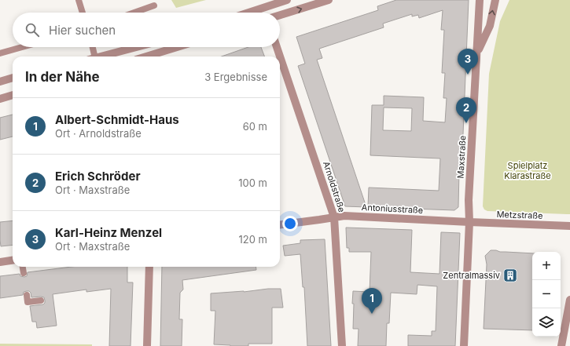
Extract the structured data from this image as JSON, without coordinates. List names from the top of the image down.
{
  "streets": {
    "street": [
      "Maxstraße",
      "Arnoldstraße",
      "Antoniusstraße",
      "Metzstraße"
    ]
  },
  "crossings": [
    ["Maxstraße", "Antoniusstraße"],
    ["Maxstraße", "Metzstraße"],
    ["Arnoldstraße", "Antoniusstraße"],
    ["Antoniusstraße", "Metzstraße"]
  ],
  "parks": ["Spielplatz Klarastraße"],
  "places": {
    "building": ["Zentralmassiv"]
  },
  "page": {
    "search": "Hier suchen",
    "pins": ["3", "2", "1"],
    "heading": ["In der Nähe", "3 Ergebnisse"],
    "list": [
      {
        "mark": "1",
        "name": "Albert-Schmidt-Haus",
        "note": "Ort · Arnoldstraße",
        "value": "60 m"
      },
      {
        "mark": "2",
        "name": "Erich Schröder",
        "note": "Ort · Maxstraße",
        "value": "100 m"
      },
      {
        "mark": "3",
        "name": "Karl-Heinz Menzel",
        "note": "Ort · Maxstraße",
        "value": "120 m"
      }
    ],
    "map_buttons": ["+", "−"]
  }
}
